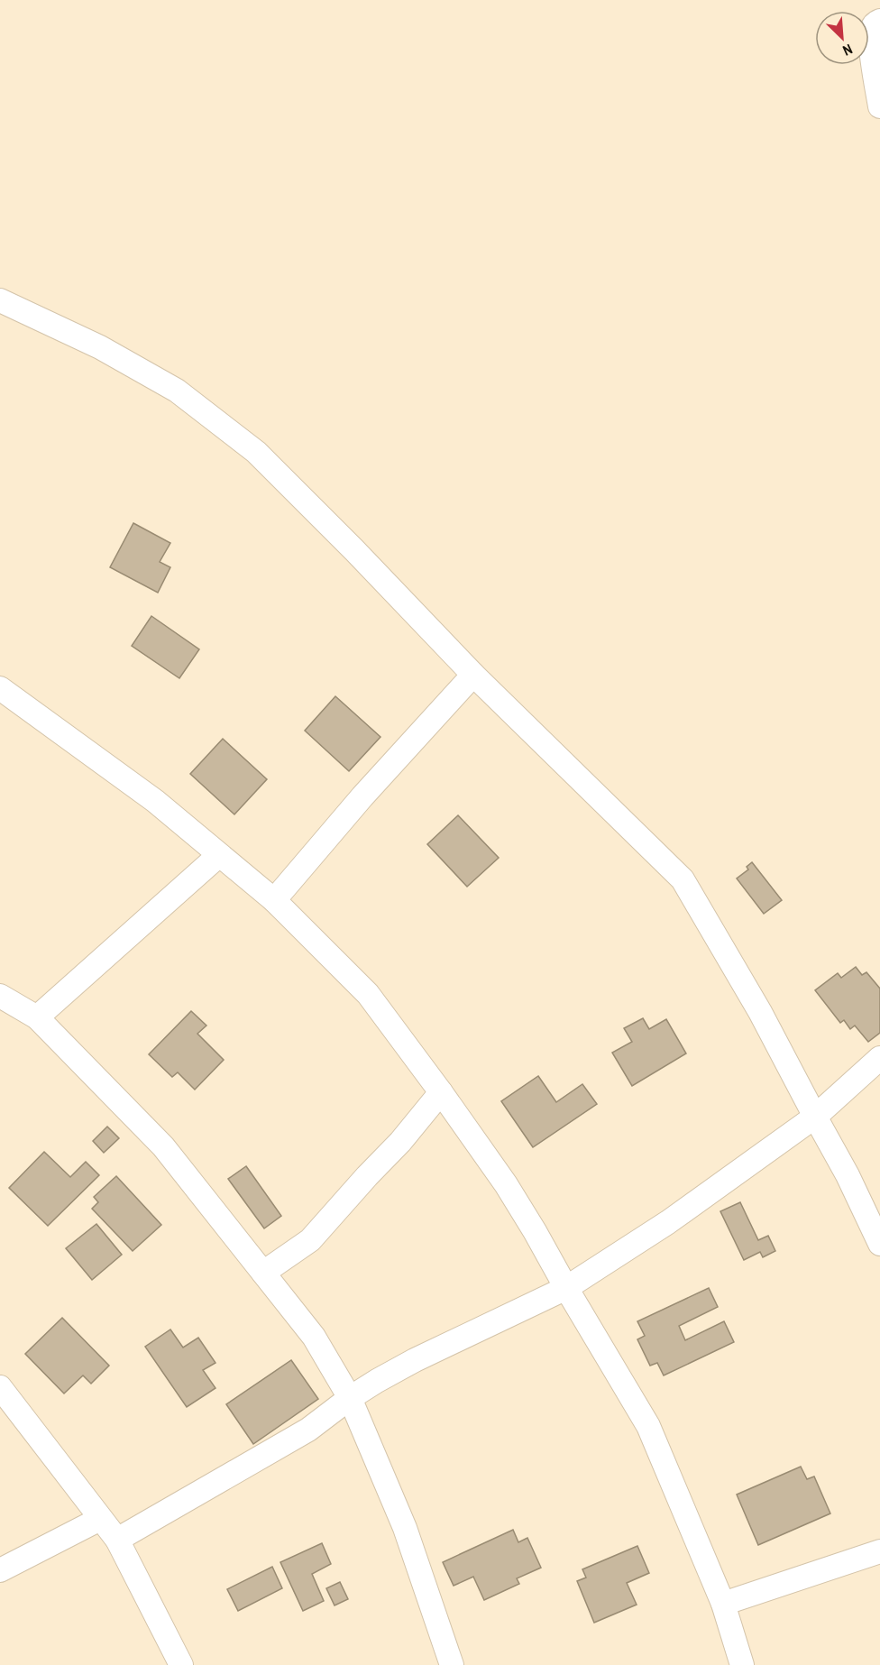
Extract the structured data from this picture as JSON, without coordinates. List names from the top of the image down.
{
  "north": "bottom right"
}
